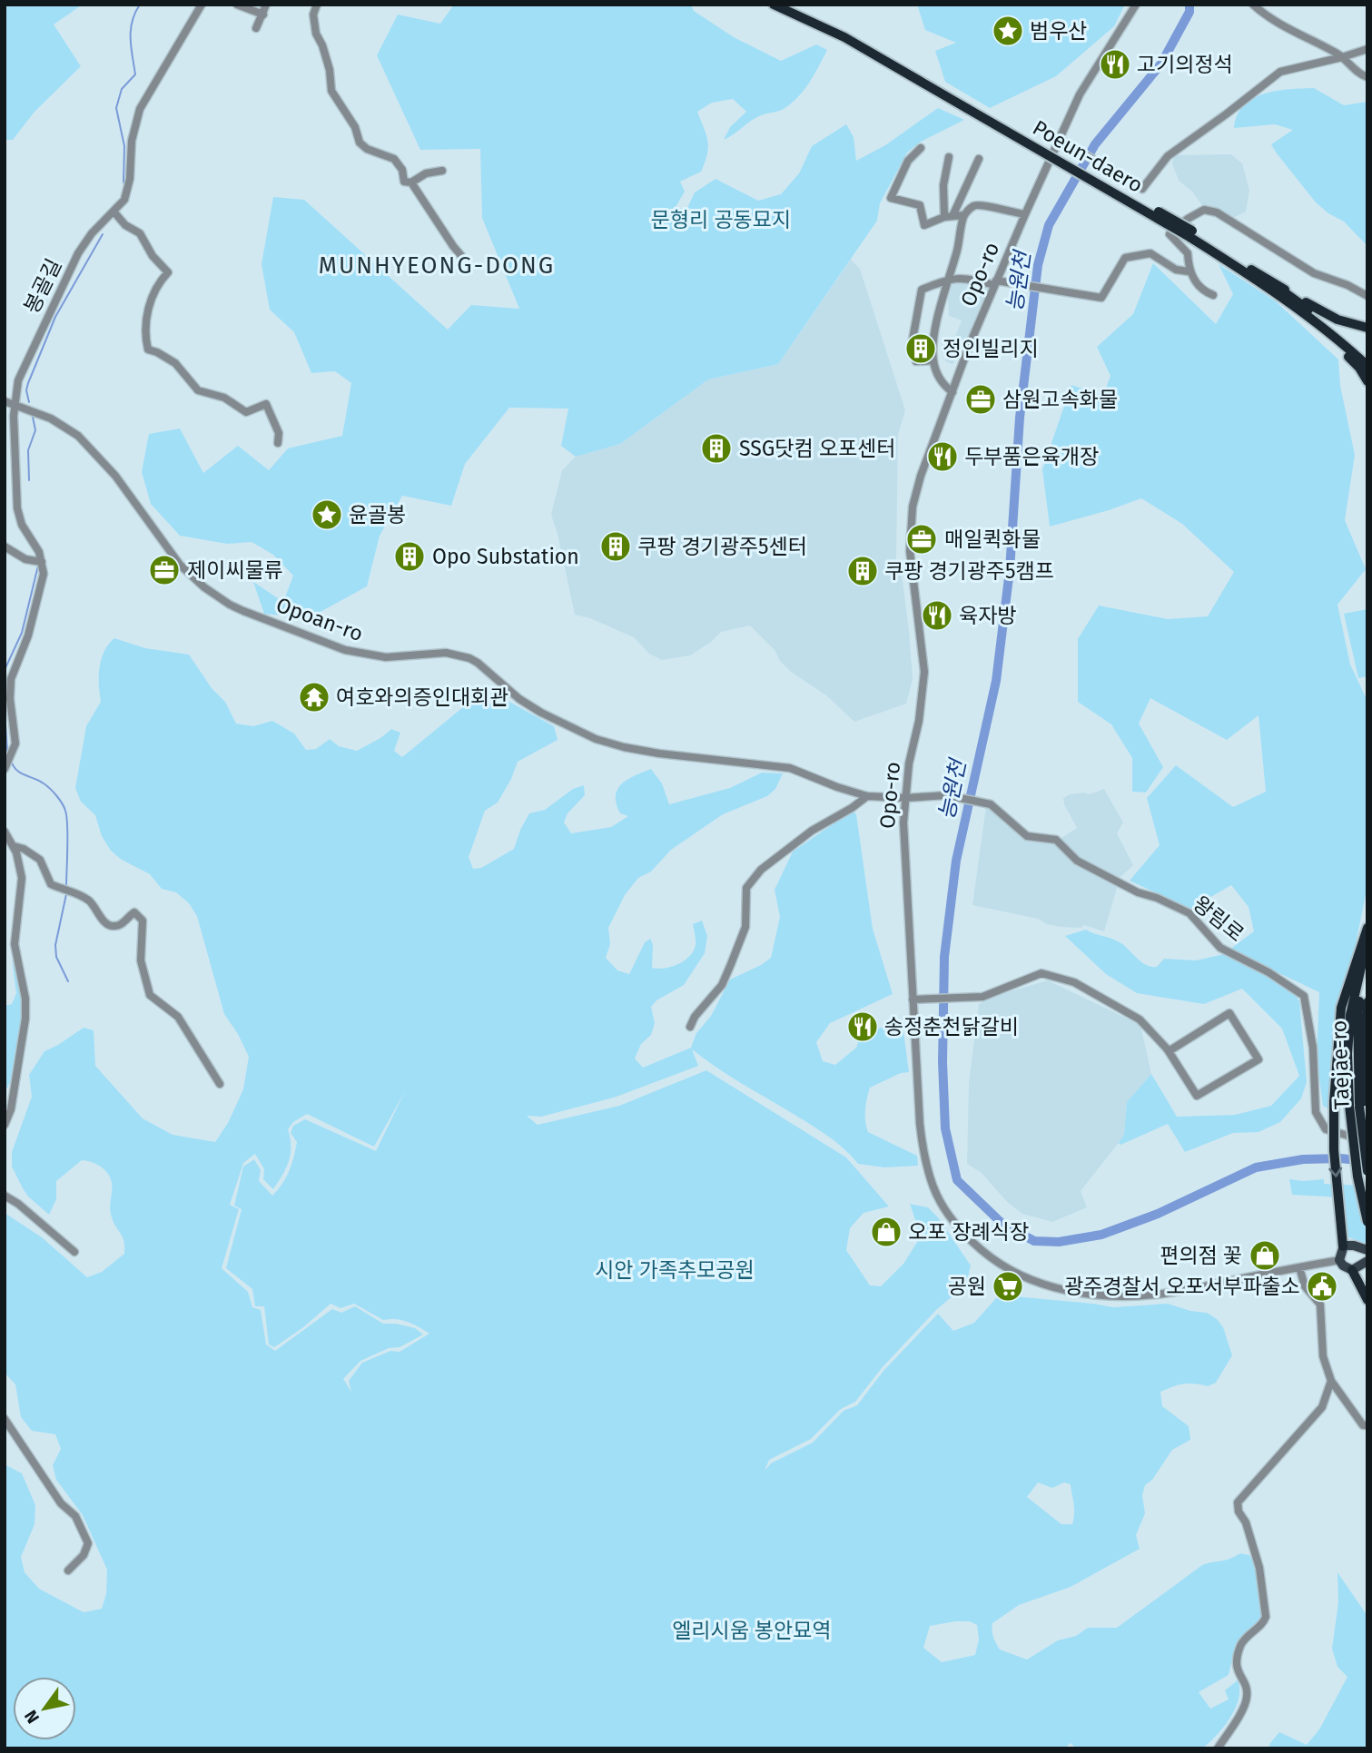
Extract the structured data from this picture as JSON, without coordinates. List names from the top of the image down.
{
  "streets": {
    "highway": ["Taejae-ro"],
    "street": [
      "Opo-ro",
      "봉골길",
      "Opoan-ro",
      "왕림로"
    ]
  },
  "crossings": [
    ["Opo-ro", "Opoan-ro"],
    ["Opo-ro", "왕림로"],
    ["봉골길", "Opoan-ro"],
    ["Opoan-ro", "왕림로"]
  ],
  "districts": ["MUNHYEONG-DONG"],
  "water": ["능원천"],
  "parks": ["문형리 공동묘지", "시안 가족추모공원", "엘리시움 봉안묘역"],
  "places": {
    "place": ["범우산", "윤골봉"],
    "restaurant": [
      "고기의정석",
      "두부품은육개장",
      "육자방",
      "송정춘천닭갈비"
    ],
    "building": [
      "정인빌리지",
      "SSG닷컴 오포센터",
      "쿠팡 경기광주5센터",
      "Opo Substation",
      "쿠팡 경기광주5캠프"
    ],
    "office": ["삼원고속화물", "매일퀵화물", "제이씨물류"],
    "temple": ["여호와의증인대회관"],
    "shop": ["오포 장례식장", "편의점 꽃"],
    "supermarket": ["공원"],
    "public building": ["광주경찰서 오포서부파출소"]
  },
  "north": "bottom left"
}
